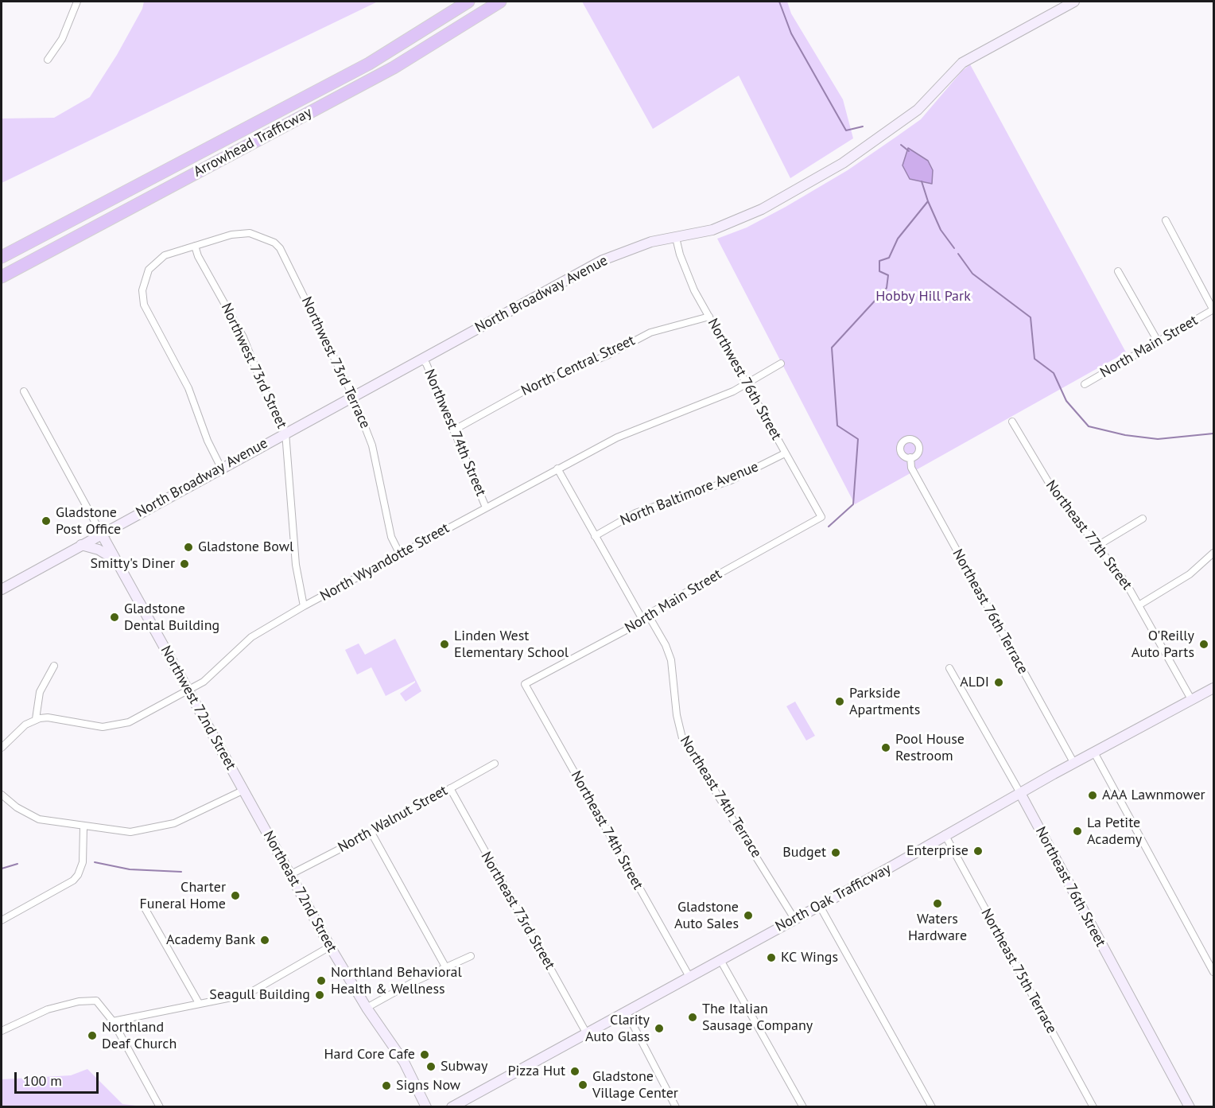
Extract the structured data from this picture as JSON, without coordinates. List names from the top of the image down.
{
  "streets": {
    "highway": ["Arrowhead Trafficway"],
    "main road": [
      "North Broadway Avenue",
      "Northwest 72nd Street",
      "Northeast 76th Street",
      "Northeast 72nd Street",
      "North Oak Trafficway"
    ],
    "street": [
      "North Main Street",
      "Northwest 73rd Terrace",
      "Northwest 73rd Street",
      "North Central Street",
      "Northwest 76th Street",
      "Northwest 74th Street",
      "North Baltimore Avenue",
      "Northeast 77th Street",
      "North Wyandotte Street",
      "Northeast 76th Terrace",
      "Northeast 74th Terrace",
      "North Walnut Street",
      "Northeast 74th Street",
      "Northeast 73rd Street",
      "Northeast 75th Terrace"
    ]
  },
  "crossings": [
    ["North Broadway Avenue", "Northwest 73rd Terrace"],
    ["North Broadway Avenue", "Northwest 73rd Street"],
    ["North Broadway Avenue", "Northwest 76th Street"],
    ["North Broadway Avenue", "Northwest 74th Street"],
    ["North Broadway Avenue", "Northwest 72nd Street"],
    ["North Main Street", "Northwest 76th Street"],
    ["North Main Street", "Northeast 74th Terrace"],
    ["North Main Street", "Northeast 74th Street"],
    ["Northwest 73rd Terrace", "Northwest 73rd Street"],
    ["Northwest 73rd Terrace", "North Wyandotte Street"],
    ["Northwest 73rd Street", "North Wyandotte Street"],
    ["North Central Street", "Northwest 76th Street"],
    ["North Central Street", "Northwest 74th Street"],
    ["Northwest 76th Street", "North Baltimore Avenue"],
    ["Northwest 76th Street", "North Wyandotte Street"],
    ["Northwest 74th Street", "North Wyandotte Street"],
    ["North Baltimore Avenue", "Northeast 74th Terrace"],
    ["Northeast 77th Street", "North Oak Trafficway"],
    ["North Wyandotte Street", "Northwest 72nd Street"],
    ["North Wyandotte Street", "Northeast 74th Terrace"],
    ["Northeast 76th Terrace", "North Oak Trafficway"],
    ["Northwest 72nd Street", "Northeast 72nd Street"],
    ["Northeast 74th Terrace", "North Oak Trafficway"],
    ["North Walnut Street", "Northeast 72nd Street"],
    ["North Walnut Street", "Northeast 73rd Street"],
    ["Northeast 74th Street", "North Oak Trafficway"],
    ["Northeast 76th Street", "North Oak Trafficway"],
    ["North Oak Trafficway", "Northeast 73rd Street"],
    ["North Oak Trafficway", "Northeast 75th Terrace"]
  ],
  "parks": ["Hobby Hill Park"],
  "places": [
    "Gladstone Post Office",
    "Gladstone Bowl",
    "Smitty's Diner",
    "Gladstone Dental Building",
    "Linden West Elementary School",
    "O'Reilly Auto Parts",
    "ALDI",
    "Parkside Apartments",
    "Pool House Restroom",
    "AAA Lawnmower",
    "La Petite Academy",
    "Enterprise",
    "Budget",
    "Charter Funeral Home",
    "Waters Hardware",
    "Gladstone Auto Sales",
    "Academy Bank",
    "KC Wings",
    "Northland Behavioral Health & Wellness",
    "Seagull Building",
    "The Italian Sausage Company",
    "Clarity Auto Glass",
    "Northland Deaf Church",
    "Hard Core Cafe",
    "Subway",
    "Pizza Hut",
    "Gladstone Village Center",
    "Signs Now"
  ],
  "scale_bar": "100 m"
}
